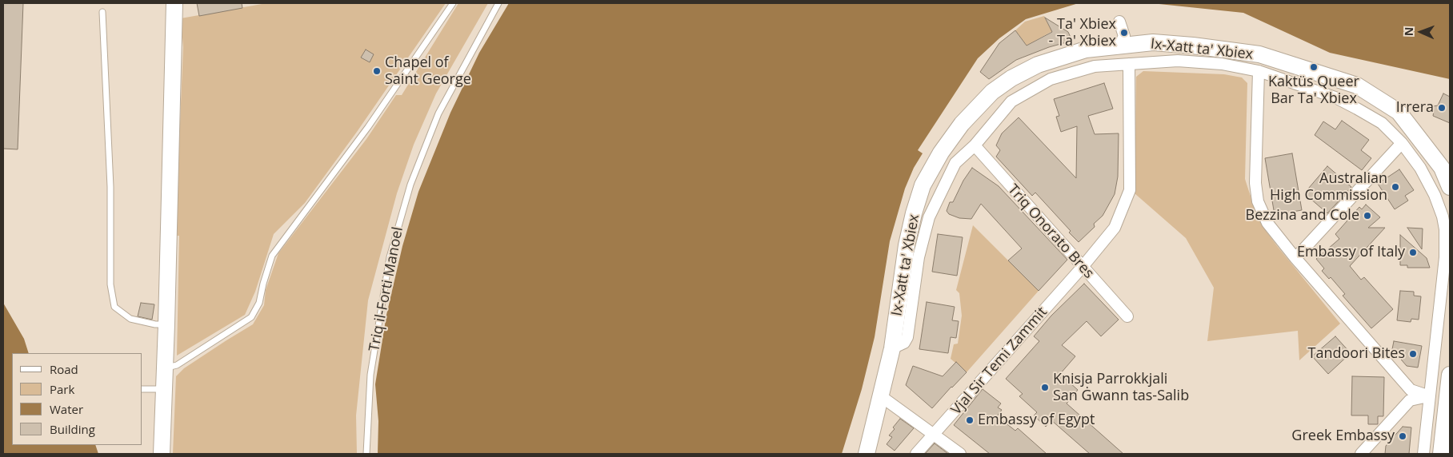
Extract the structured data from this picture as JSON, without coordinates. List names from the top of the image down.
{
  "streets": {
    "main road": ["Ix-Xatt ta' Xbiex"],
    "street": ["Triq Onorato Bres", "Vjal Sir Temi Zammit"],
    "lane": ["Triq il-Forti Manoel"]
  },
  "crossings": [
    ["Triq Onorato Bres", "Vjal Sir Temi Zammit"]
  ],
  "places": [
    "Ta' Xbiex - Ta' Xbiex",
    "Kaktüs Queer Bar Ta' Xbiex",
    "Chapel of Saint George",
    "Irrera",
    "Australian High Commission",
    "Bezzina and Cole",
    "Embassy of Italy",
    "Tandoori Bites",
    "Knisja Parrokkjali San Ġwann tas-Salib",
    "Embassy of Egypt",
    "Greek Embassy"
  ],
  "legend": [
    "Road",
    "Park",
    "Water",
    "Building"
  ],
  "north": "left"
}
